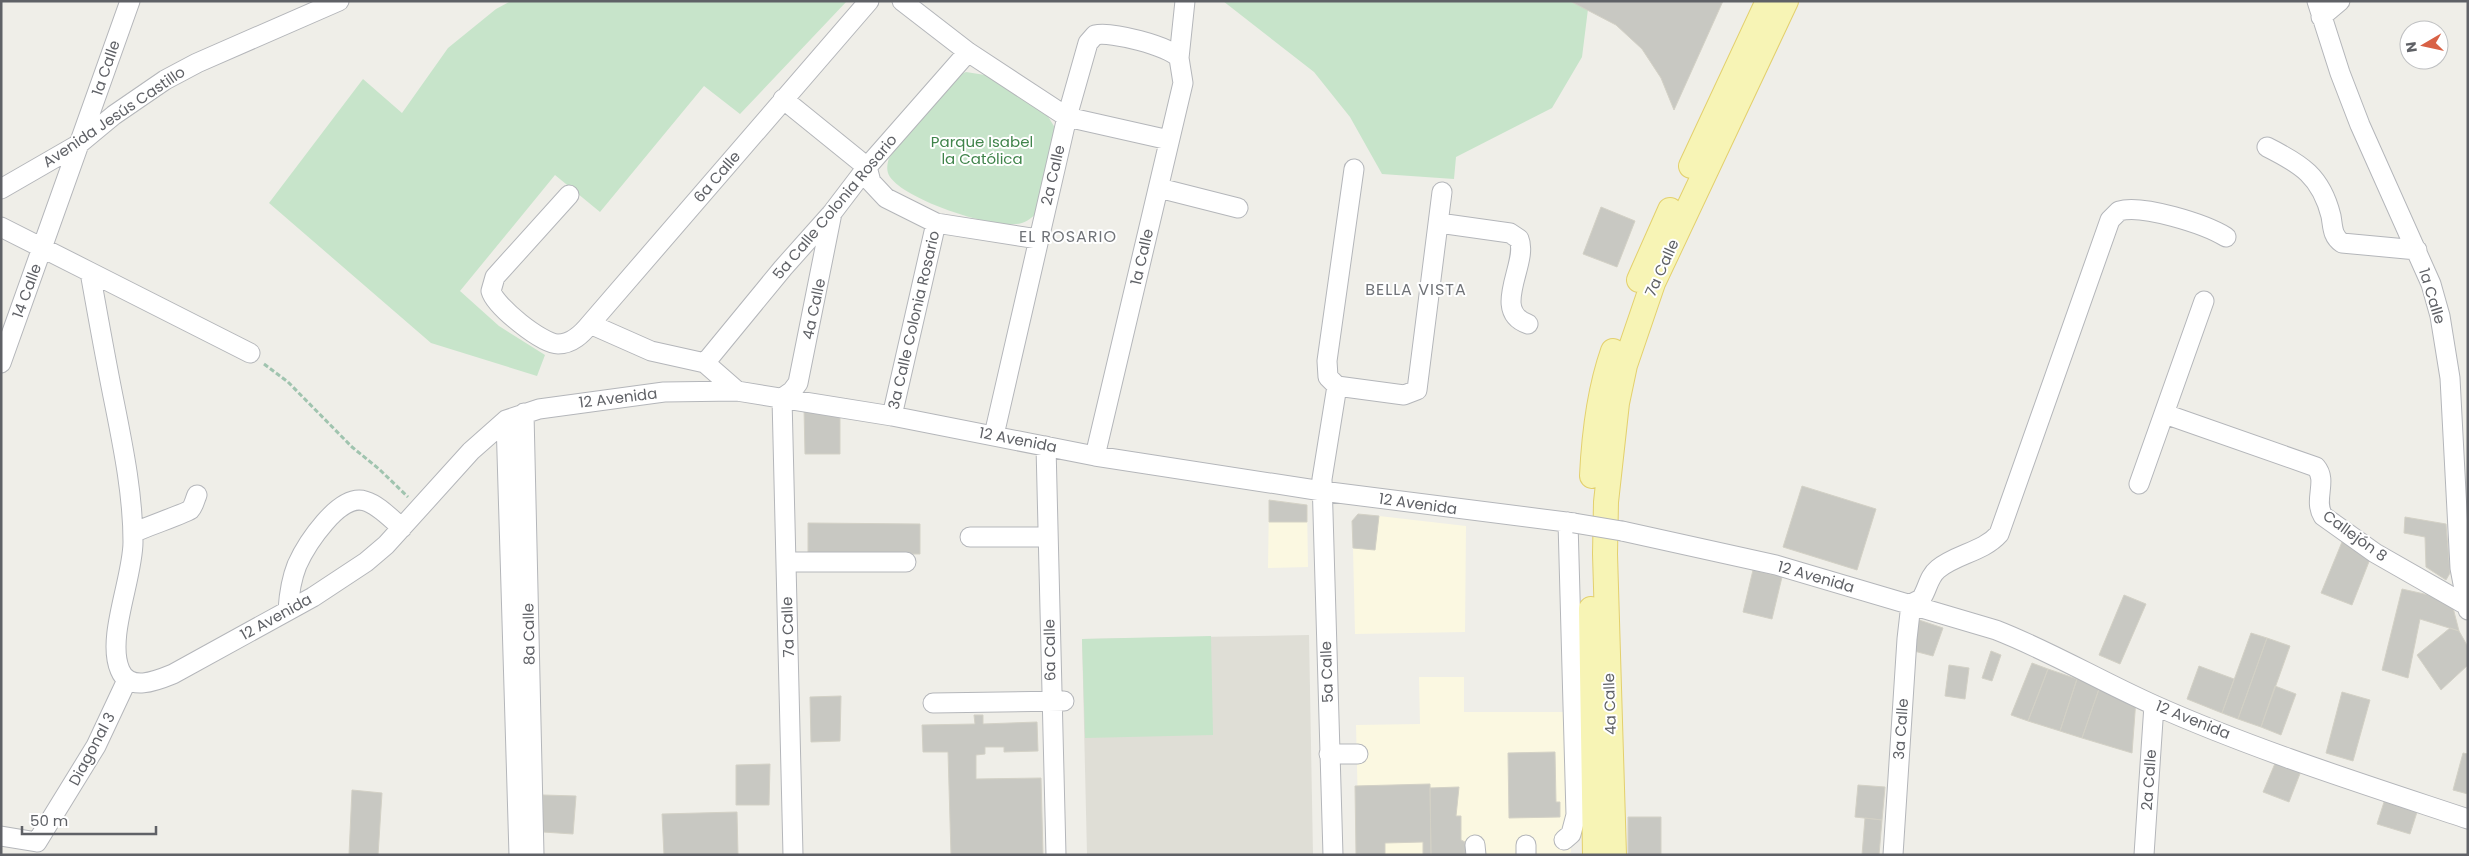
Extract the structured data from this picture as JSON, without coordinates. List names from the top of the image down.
{
  "streets": {
    "main road": ["7a Calle", "4a Calle"],
    "street": [
      "1a Calle",
      "Avenida Jesús Castillo",
      "2a Calle",
      "6a Calle",
      "5a Calle Colonia Rosario",
      "14 Calle",
      "3a Calle Colonia Rosario",
      "12 Avenida",
      "Callejón 8",
      "8a Calle",
      "5a Calle",
      "3a Calle",
      "Diagonal 3"
    ]
  },
  "crossings": [
    ["1a Calle", "Avenida Jesús Castillo"],
    ["1a Calle", "2a Calle"],
    ["1a Calle", "14 Calle"],
    ["1a Calle", "12 Avenida"],
    ["1a Calle", "Callejón 8"],
    ["2a Calle", "12 Avenida"],
    ["6a Calle", "12 Avenida"],
    ["5a Calle Colonia Rosario", "4a Calle"],
    ["7a Calle", "4a Calle"],
    ["7a Calle", "12 Avenida"],
    ["4a Calle", "12 Avenida"],
    ["3a Calle Colonia Rosario", "12 Avenida"],
    ["12 Avenida", "8a Calle"],
    ["12 Avenida", "5a Calle"],
    ["12 Avenida", "3a Calle"],
    ["12 Avenida", "Diagonal 3"]
  ],
  "districts": ["EL ROSARIO", "BELLA VISTA"],
  "parks": ["Parque Isabel la Católica"],
  "scale_bar": "50 m",
  "north": "left"
}
